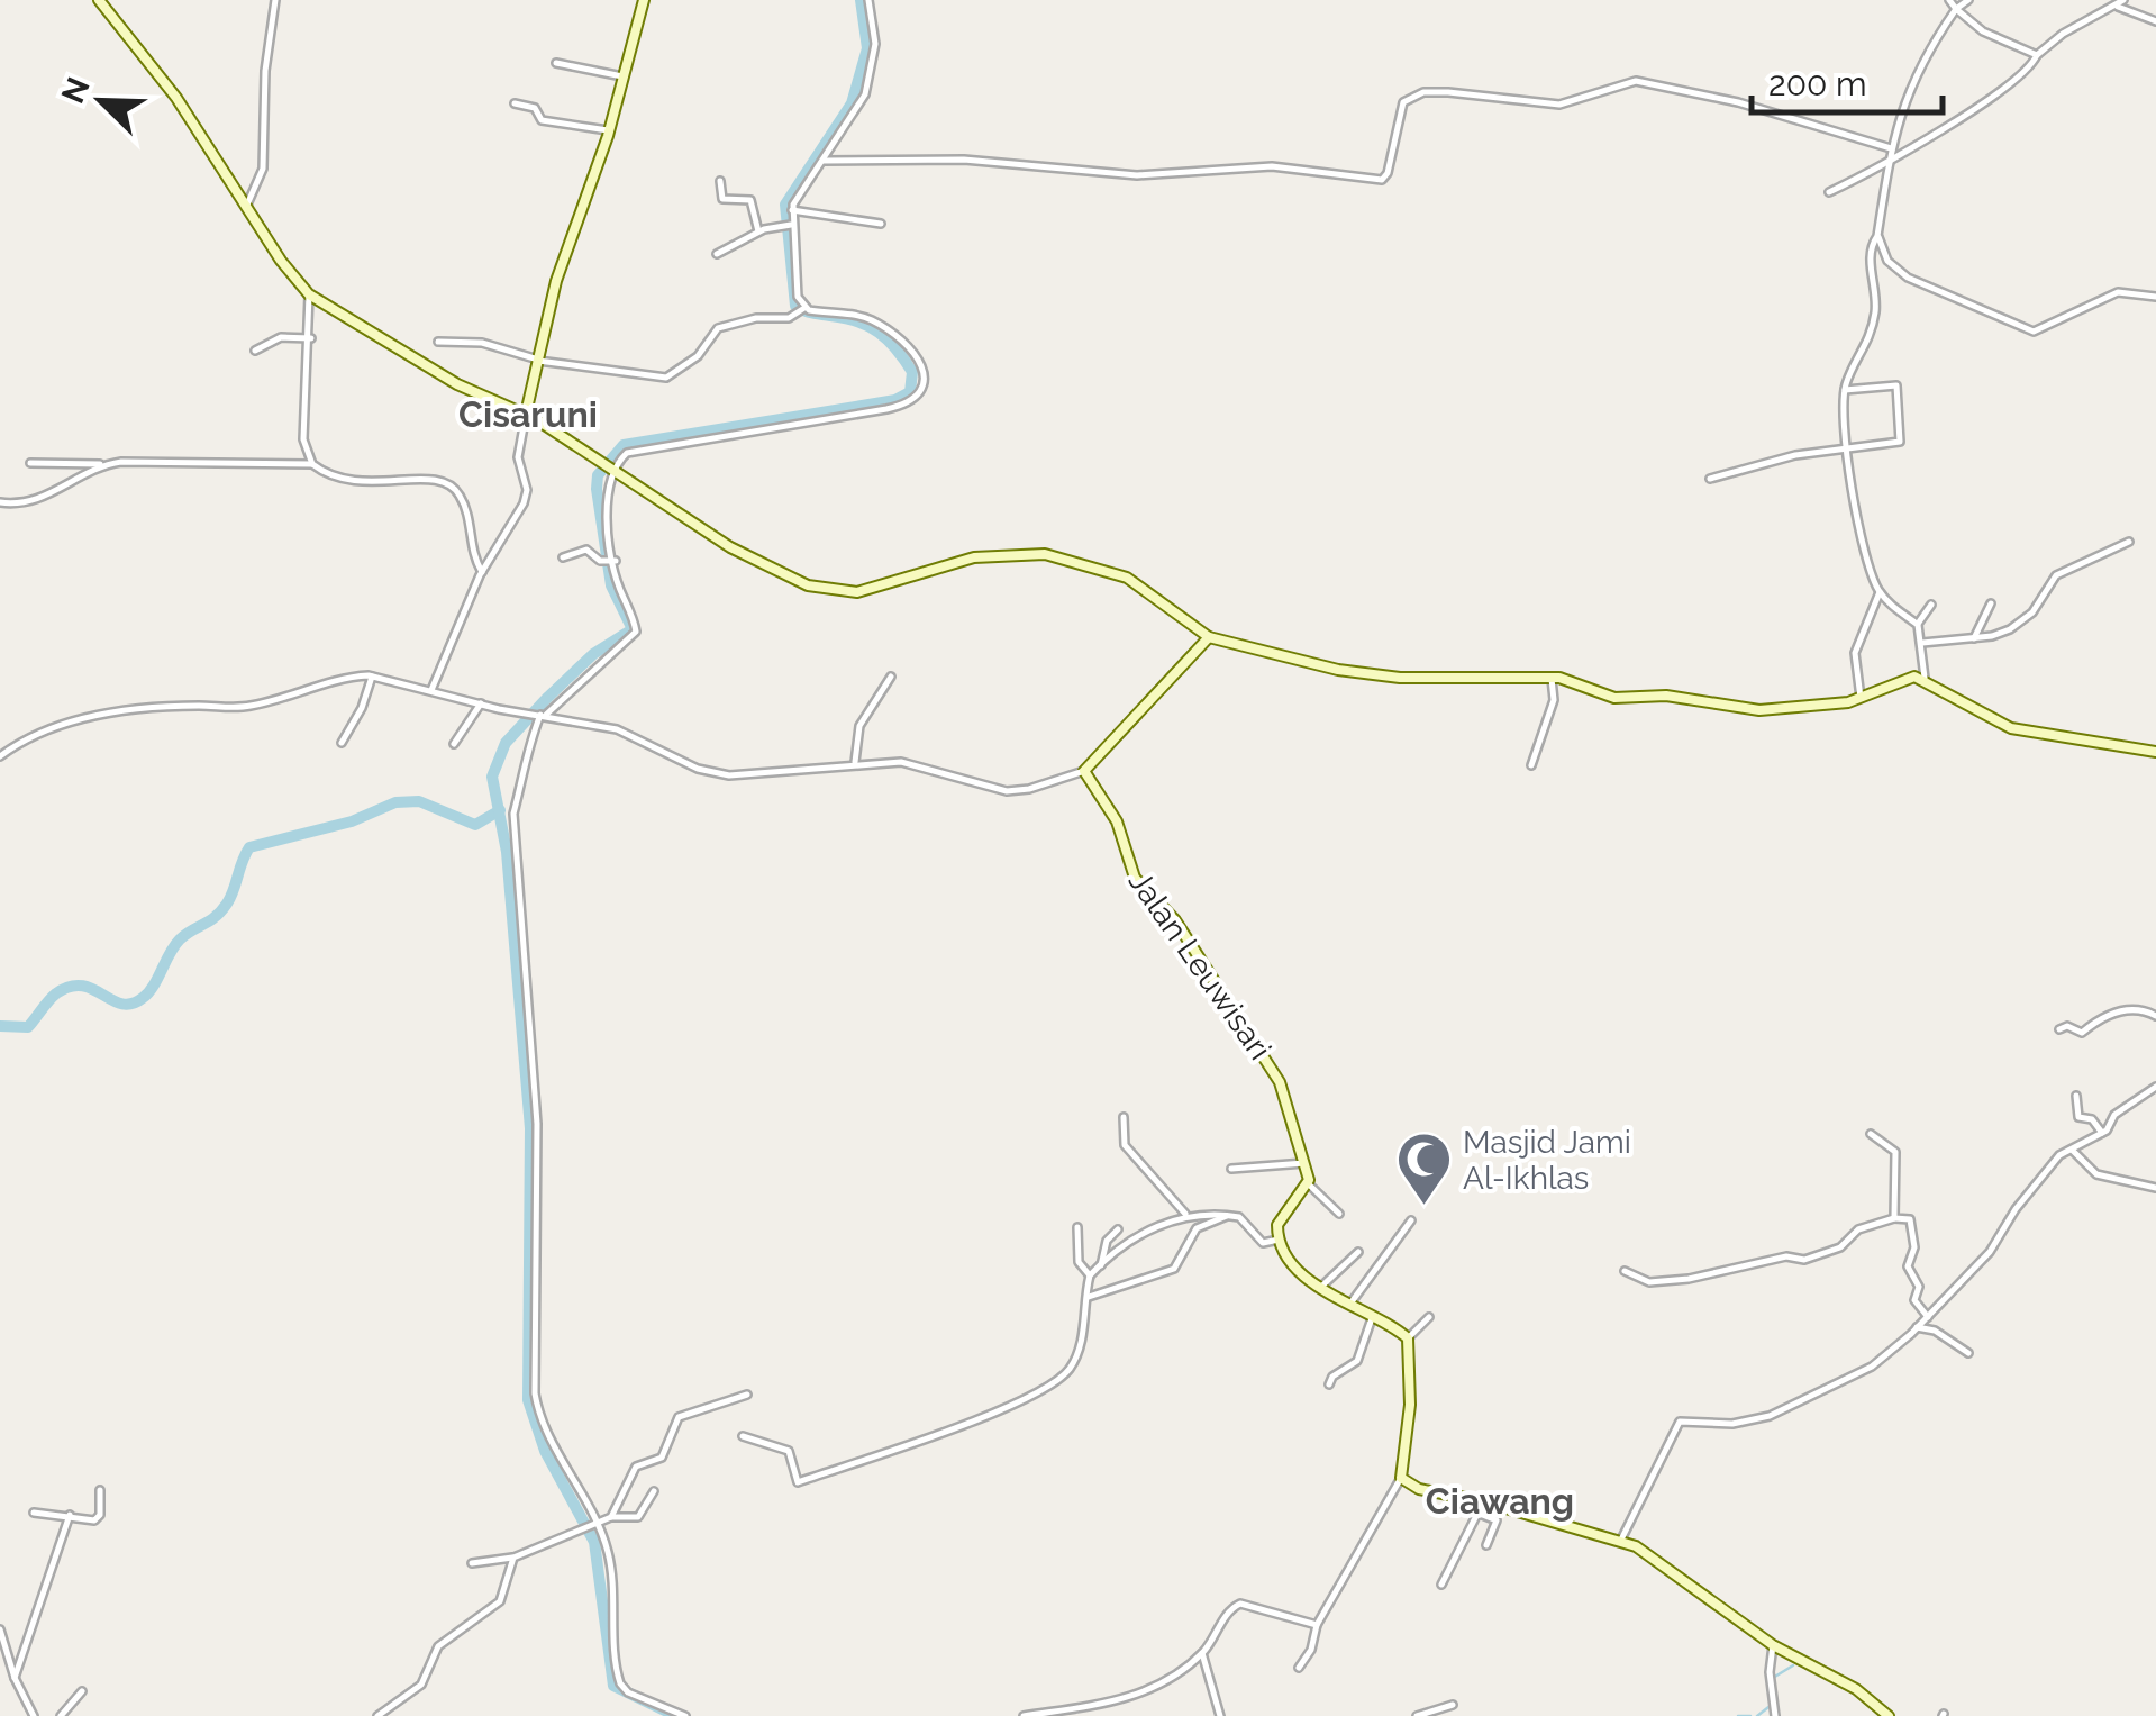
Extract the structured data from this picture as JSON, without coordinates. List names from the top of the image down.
{
  "streets": {
    "main road": ["Jalan Leuwisari"]
  },
  "districts": ["Cisaruni", "Ciawang"],
  "places": {
    "mosque": ["Masjid Jami Al-Ikhlas"]
  },
  "scale_bar": "200 m",
  "north": "top left"
}
